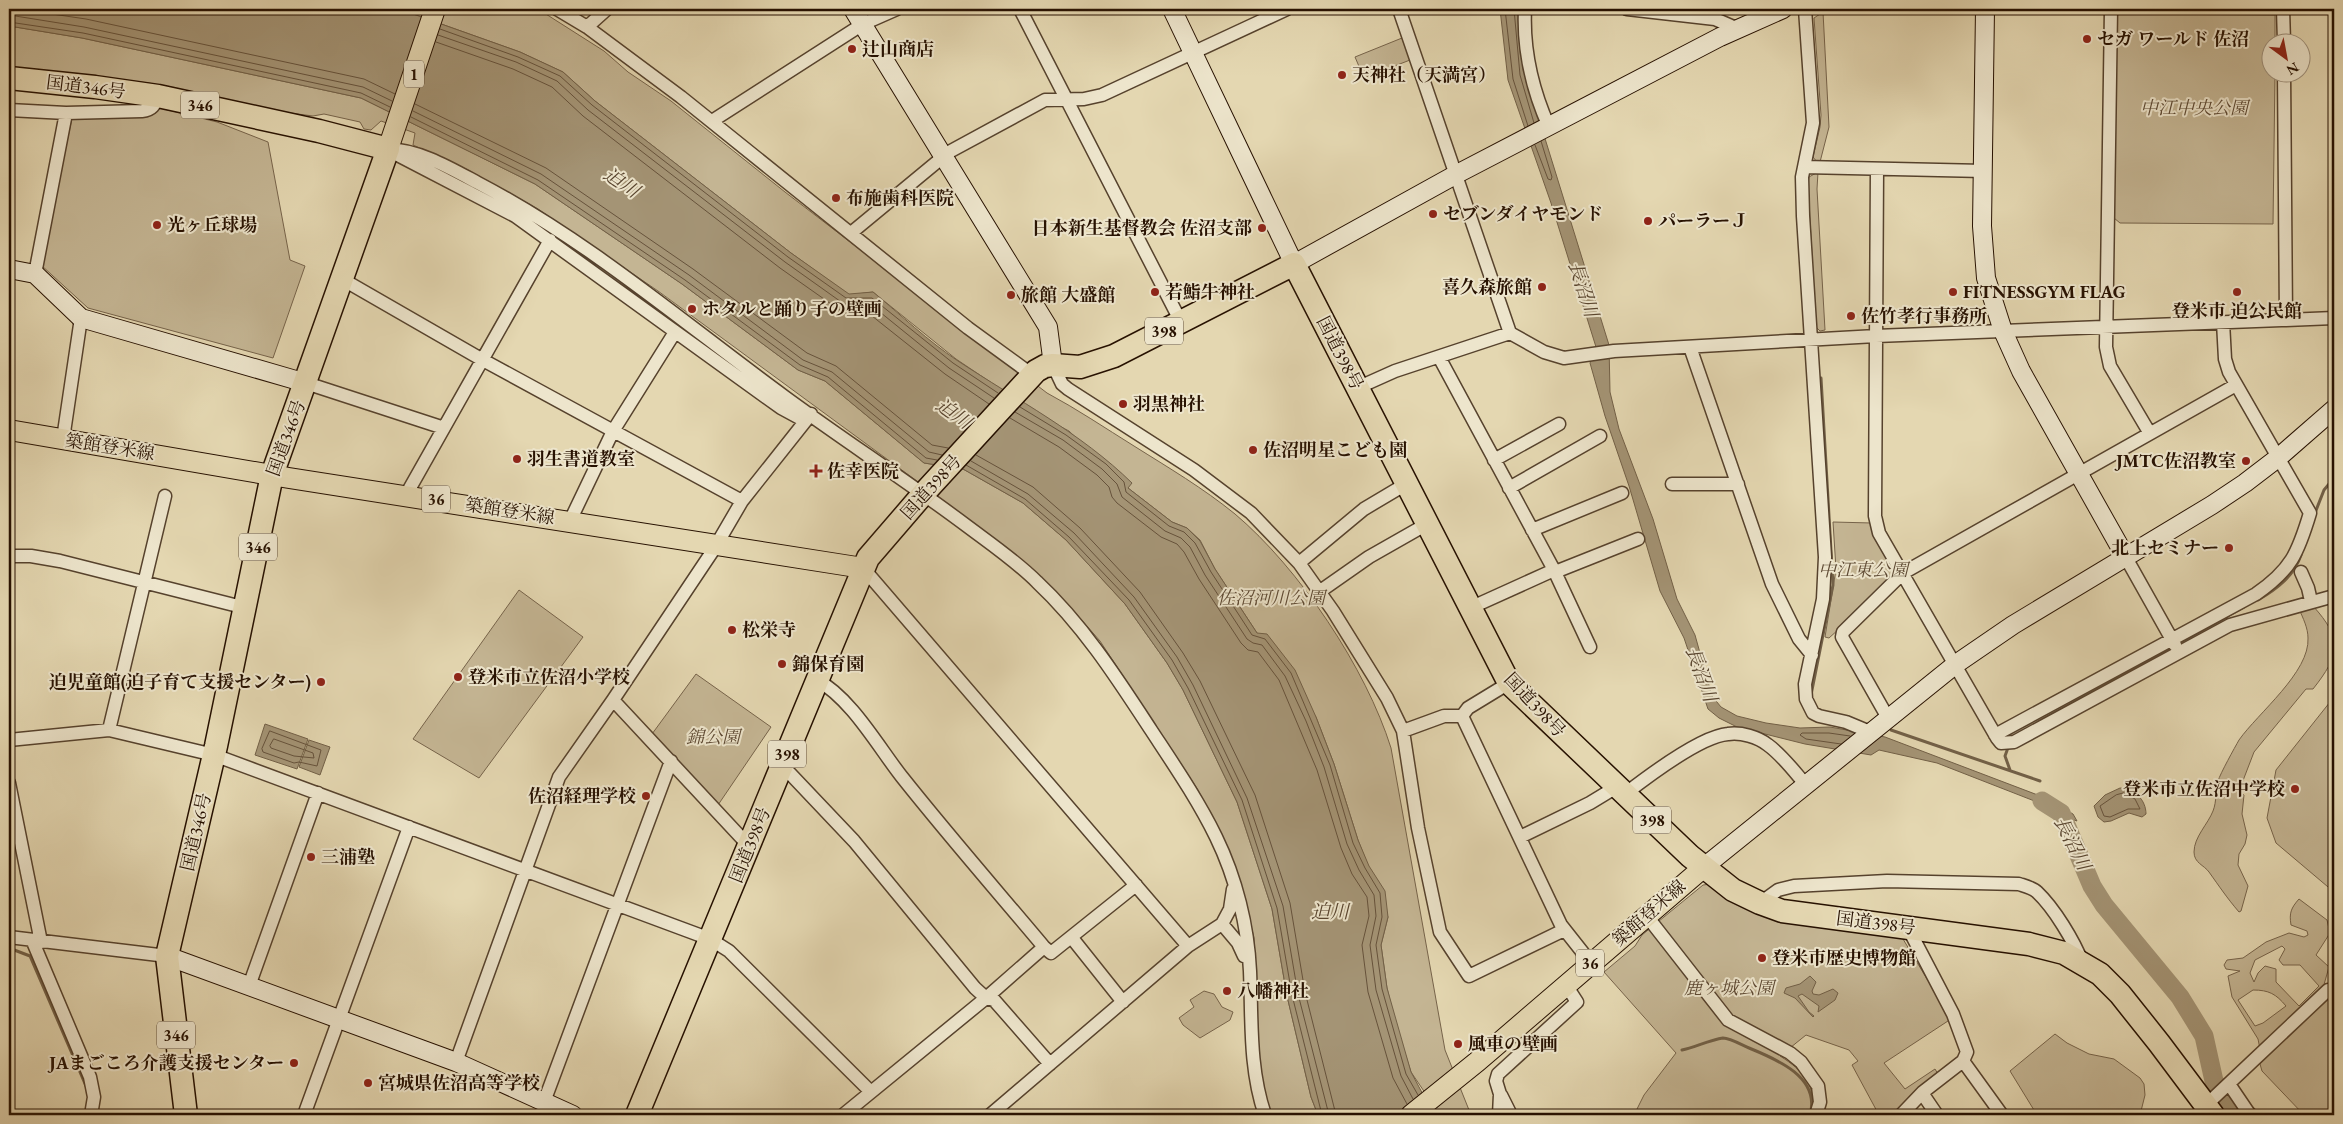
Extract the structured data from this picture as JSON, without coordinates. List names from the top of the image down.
{
  "streets": {
    "highway": [
      "国道346号",
      "346",
      "398",
      "国道398号"
    ],
    "main road": ["1", "築館登米線", "36"]
  },
  "crossings": [
    ["1", "国道346号"],
    ["国道346号", "築館登米線"],
    ["398", "国道398号"],
    ["国道398号", "築館登米線"]
  ],
  "water": ["迫川", "長沼川"],
  "parks": [
    "中江中央公園",
    "中江東公園",
    "佐沼河川公園",
    "錦公園",
    "鹿ヶ城公園"
  ],
  "places": {
    "other": [
      "セガ ワールド 佐沼",
      "辻山商店",
      "天神社（天満宮）",
      "布施歯科医院",
      "セブンダイヤモンド",
      "パーラーＪ",
      "光ヶ丘球場",
      "日本新生基督教会 佐沼支部",
      "喜久森旅館",
      "若鮨牛神社",
      "FITNESSGYM FLAG",
      "登米市 迫公民館",
      "旅館 大盛館",
      "ホタルと踊り子の壁画",
      "佐竹孝行事務所",
      "羽黒神社",
      "佐沼明星こども園",
      "羽生書道教室",
      "JMTC佐沼教室",
      "北上セミナー",
      "松栄寺",
      "錦保育園",
      "登米市立佐沼小学校",
      "迫児童館(迫子育て支援センター)",
      "登米市立佐沼中学校",
      "佐沼経理学校",
      "三浦塾",
      "登米市歴史博物館",
      "八幡神社",
      "風車の壁画",
      "JAまごころ介護支援センター",
      "宮城県佐沼高等学校"
    ],
    "health": ["佐幸医院"]
  },
  "north": "bottom right"
}
